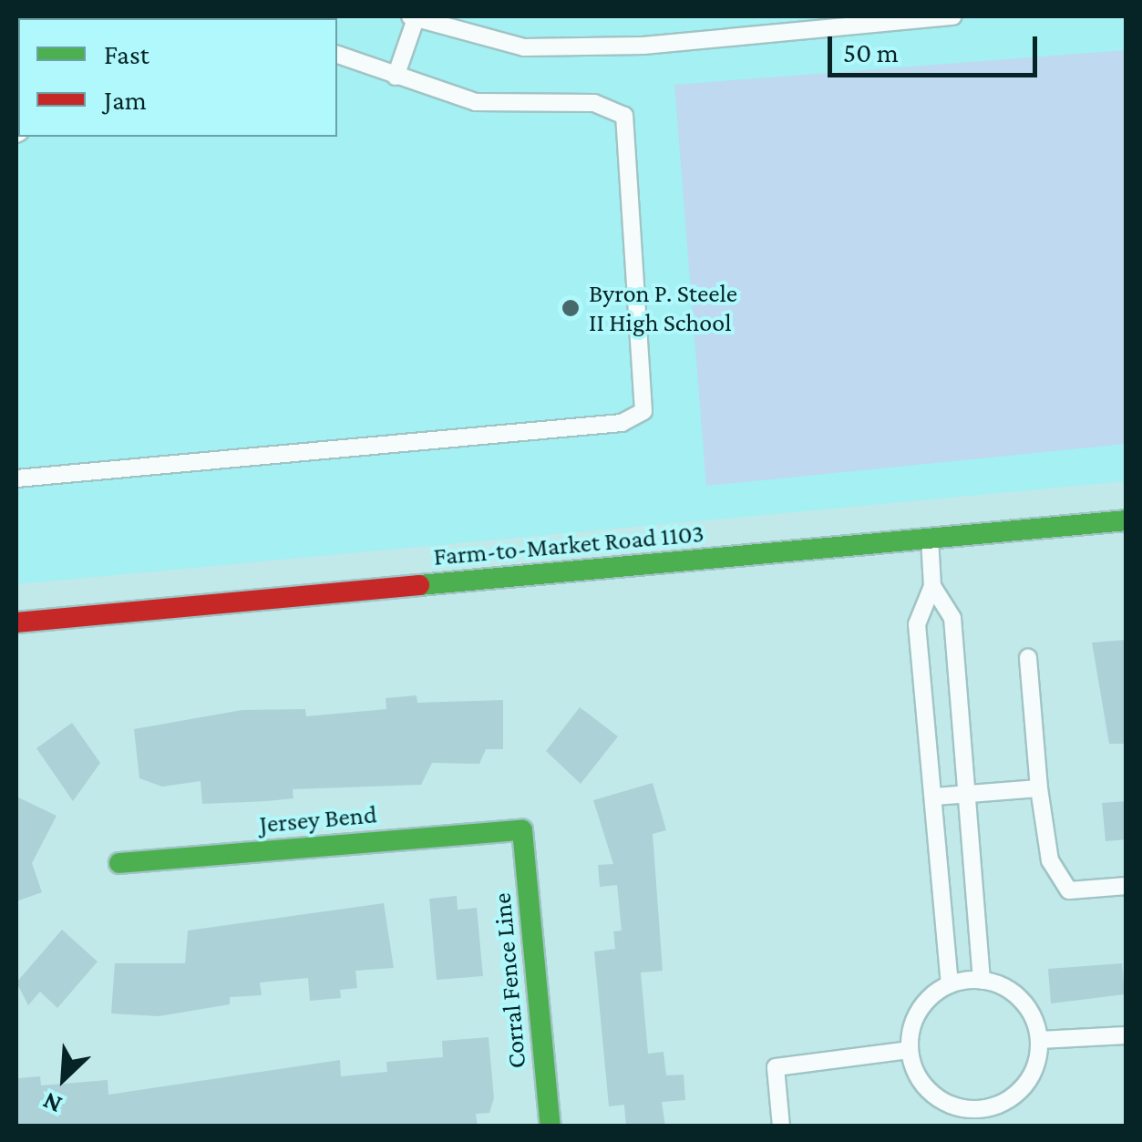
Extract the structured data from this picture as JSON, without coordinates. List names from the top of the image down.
{
  "streets": {
    "main road": ["Farm-to-Market Road 1103", "Jersey Bend", "Corral Fence Line"]
  },
  "crossings": [
    ["Jersey Bend", "Corral Fence Line"]
  ],
  "places": ["Byron P. Steele II High School"],
  "legend": ["Fast", "Jam"],
  "scale_bar": "50 m",
  "north": "bottom left"
}
